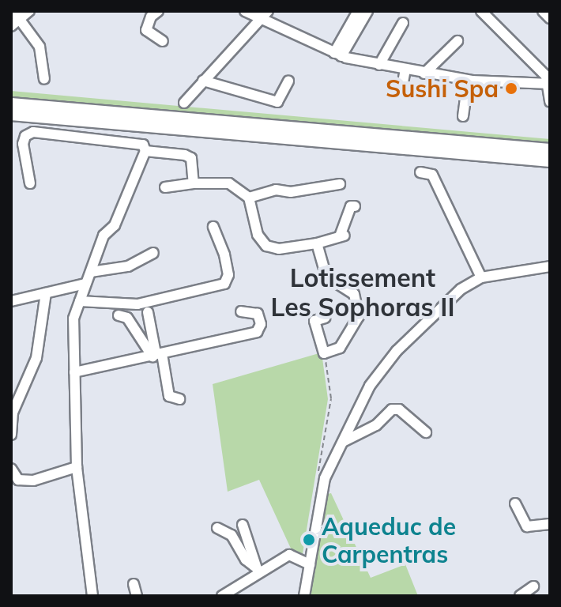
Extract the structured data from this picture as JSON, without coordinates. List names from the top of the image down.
{
  "districts": ["Lotissement Les Sophoras II"],
  "places": ["Sushi Spa", "Aqueduc de Carpentras"]
}
